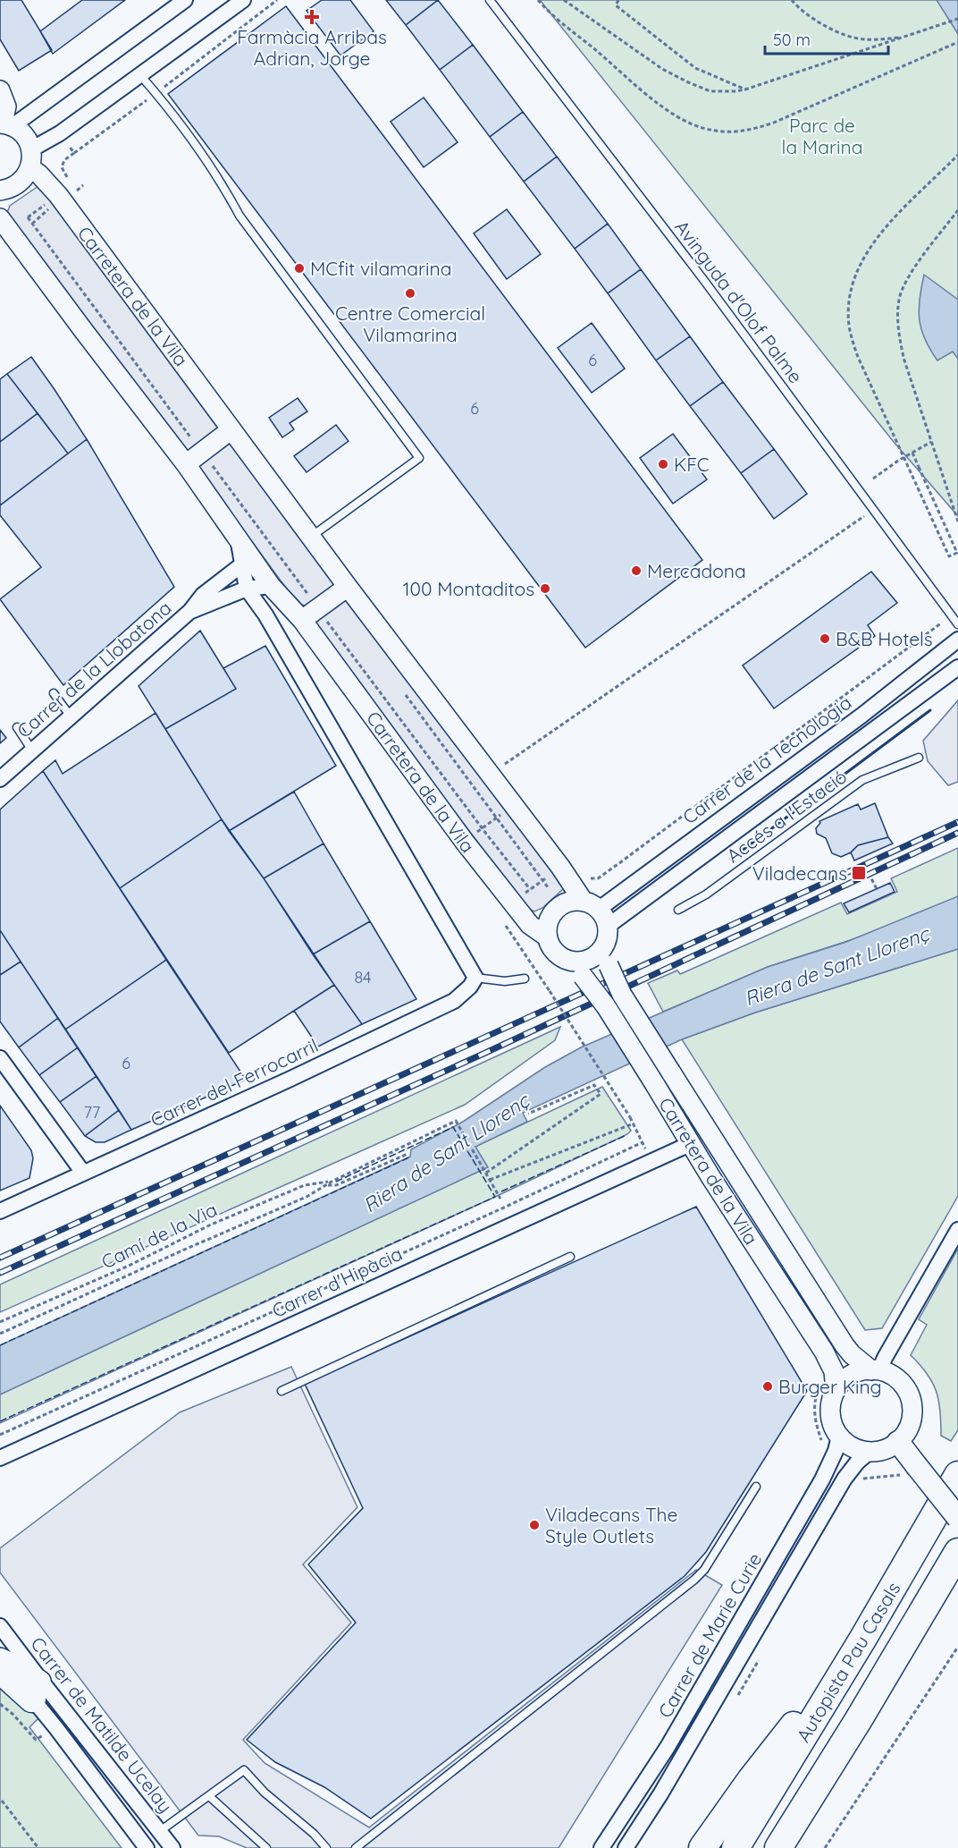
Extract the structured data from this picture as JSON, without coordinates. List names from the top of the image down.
{
  "streets": {
    "highway": ["Autopista Pau Casals"],
    "street": [
      "Carretera de la Vila",
      "Carrer de la Llobatona",
      "Carrer de la Tecnologia",
      "Carrer del Ferrocarril",
      "Carrer d'Hipàcia",
      "Carrer de Marie Curie",
      "Carrer de Matilde Ucelay"
    ],
    "lane": ["Avinguda d'Olof Palme", "Accés a l'Estació"],
    "path": ["Camí de la Via"]
  },
  "crossings": [
    ["Carretera de la Vila", "Carrer de la Llobatona"],
    ["Carretera de la Vila", "Carrer de la Tecnologia"],
    ["Carretera de la Vila", "Carrer d'Hipàcia"],
    ["Carretera de la Vila", "Carrer de Marie Curie"]
  ],
  "water": ["Riera de Sant Llorenç"],
  "parks": ["Parc de la Marina"],
  "places": {
    "health": ["Farmàcia Arribas Adrian, Jorge"],
    "other": [
      "MCfit vilamarina",
      "Centre Comercial Vilamarina",
      "KFC",
      "Mercadona",
      "100 Montaditos",
      "B&B Hotels",
      "Burger King",
      "Viladecans The Style Outlets"
    ],
    "transit": ["Viladecans"]
  },
  "house_numbers": [
    "6",
    "6",
    "84",
    "6",
    "77"
  ],
  "scale_bar": "50 m"
}
